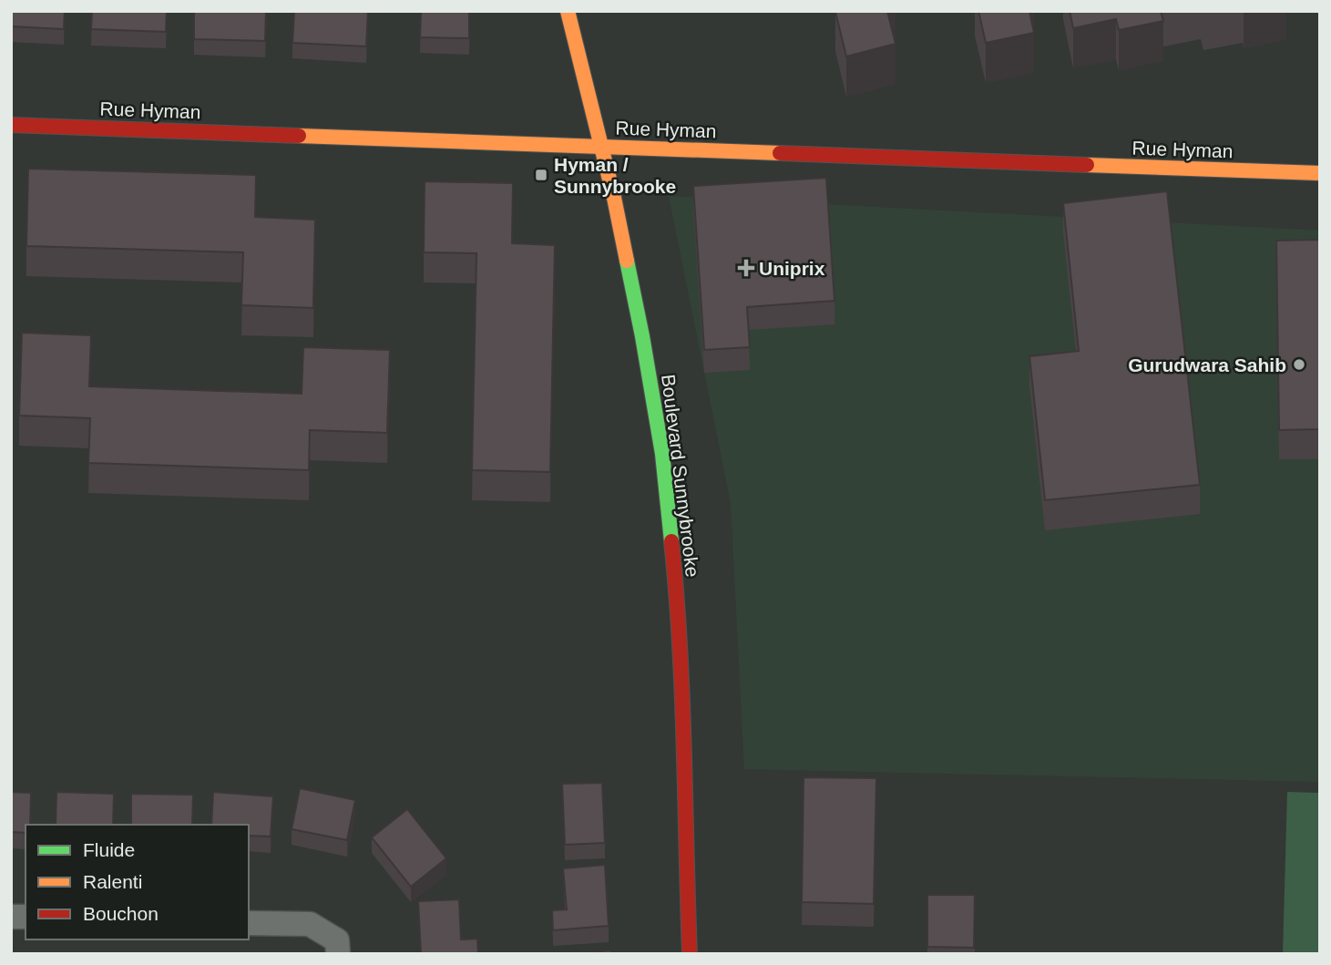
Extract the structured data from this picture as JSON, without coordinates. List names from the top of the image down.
{
  "streets": {
    "street": ["Rue Hyman", "Boulevard Sunnybrooke"]
  },
  "crossings": [
    ["Rue Hyman", "Boulevard Sunnybrooke"]
  ],
  "places": {
    "transit": ["Hyman / Sunnybrooke"],
    "health": ["Uniprix"],
    "other": ["Gurudwara Sahib"]
  },
  "legend": ["Fluide", "Ralenti", "Bouchon"]
}
